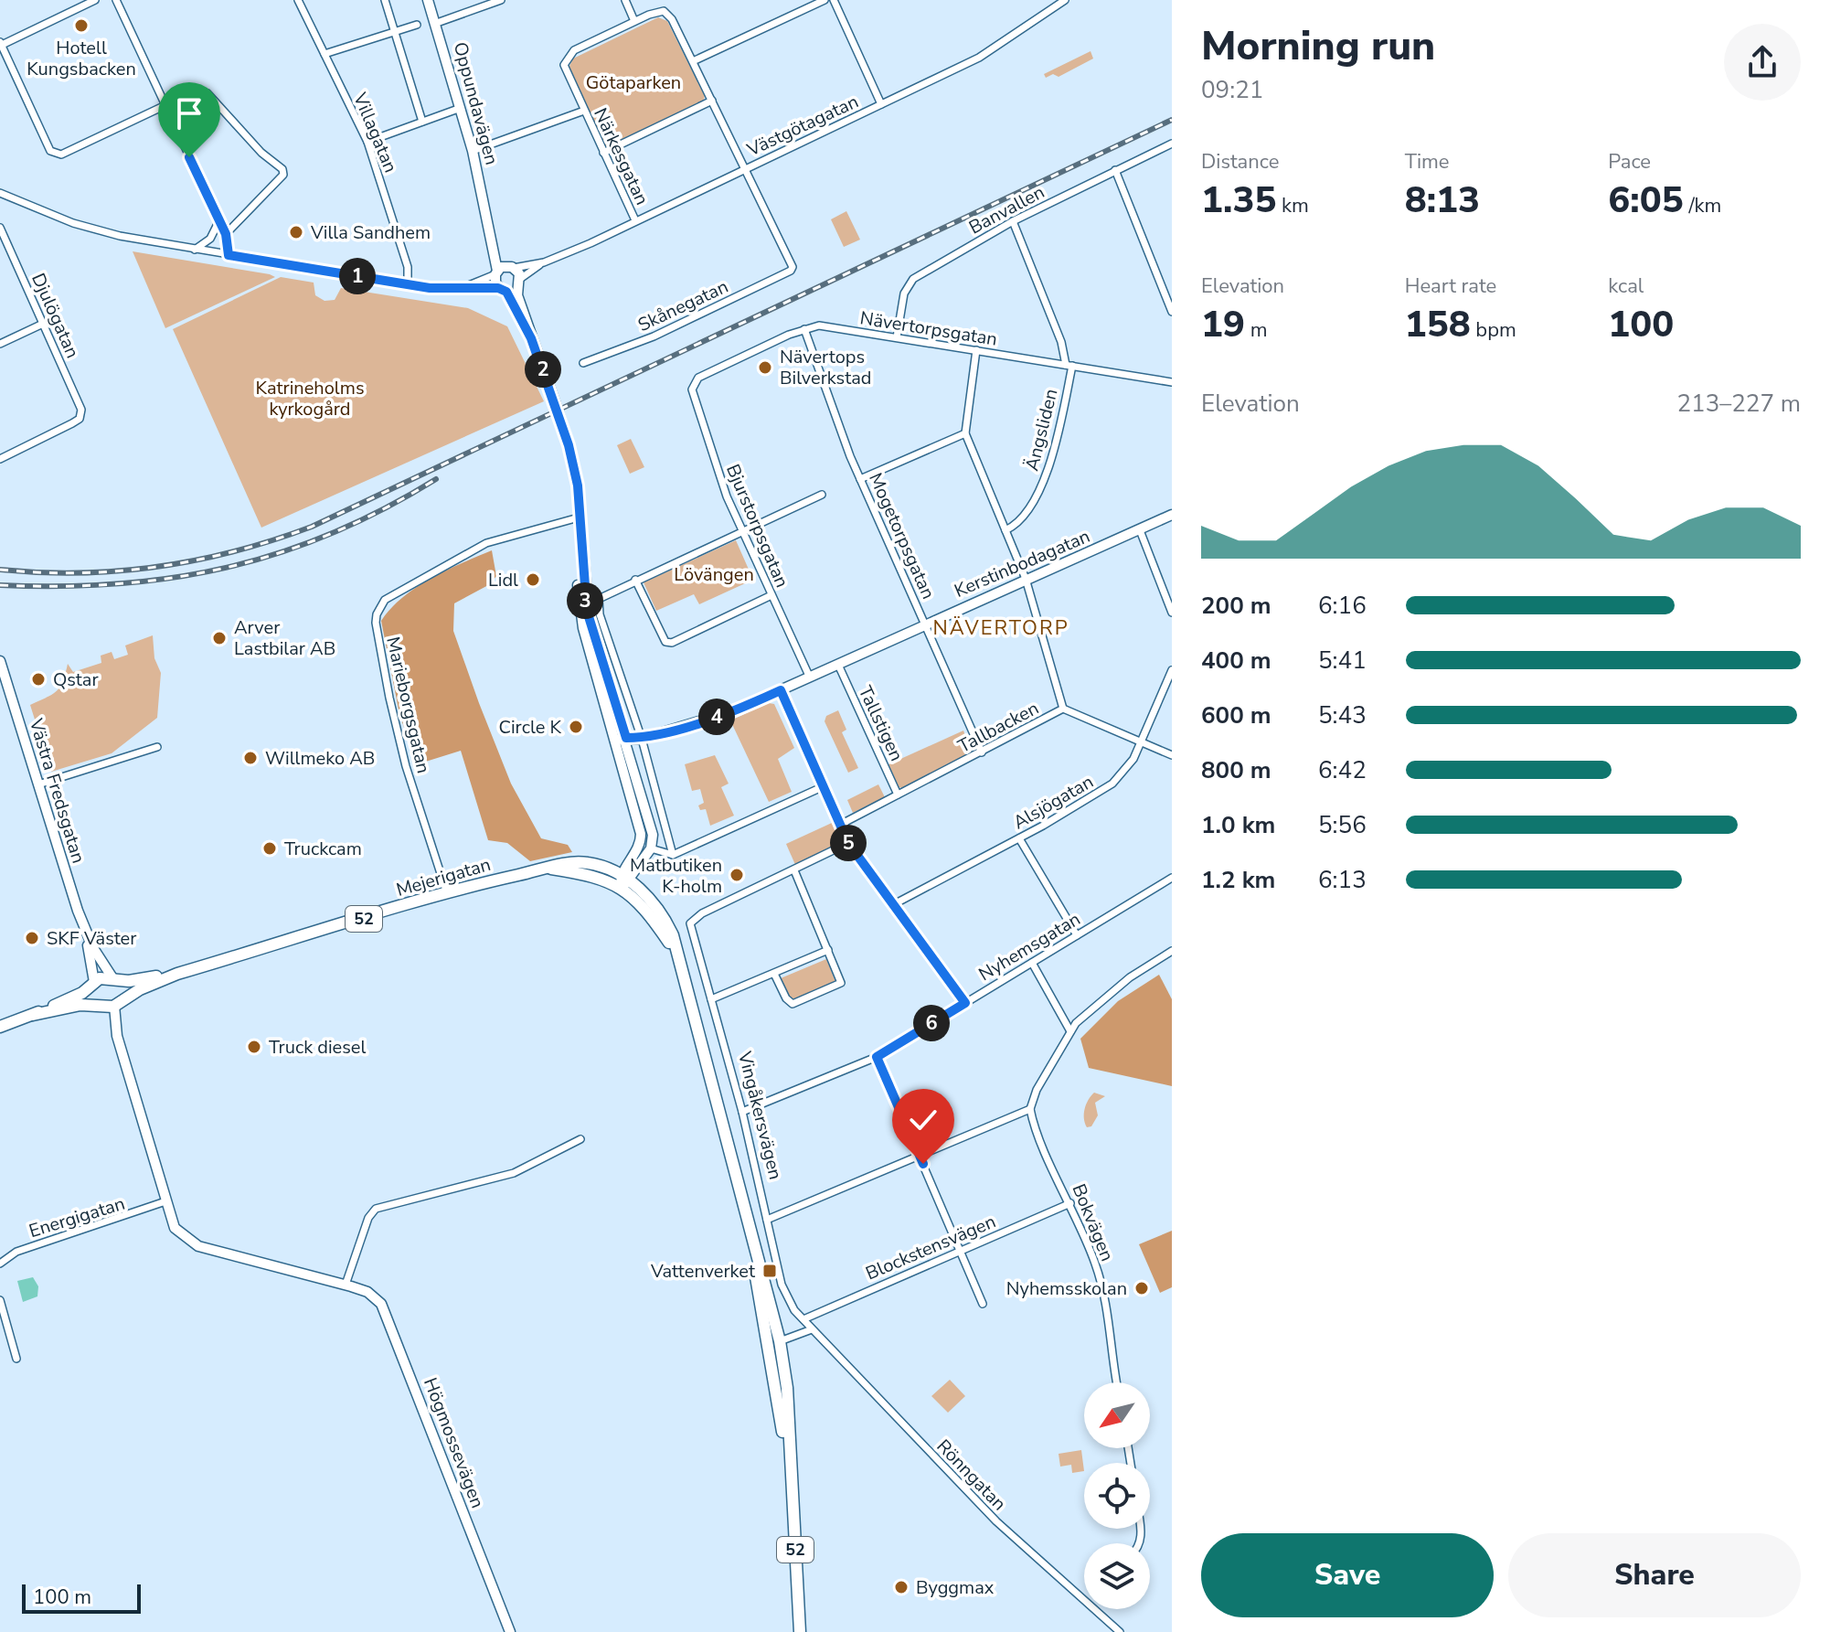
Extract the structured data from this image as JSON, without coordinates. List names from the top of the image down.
{
  "streets": {
    "main road": ["Mejerigatan", "52", "Vingåkersvägen"],
    "street": [
      "Oppundavägen",
      "Västgötagatan",
      "Villagatan",
      "Närkesgatan",
      "Banvallen",
      "Skånegatan",
      "Djulögatan",
      "Nävertorpsgatan",
      "Ängsliden",
      "Bjurstorpsgatan",
      "Mogetorpsgatan",
      "Kerstinbodagatan",
      "Marieborgsgatan",
      "Tallstigen",
      "Tallbacken",
      "Västra Fredsgatan",
      "Alsjögatan",
      "Nyhemsgatan",
      "Energigatan",
      "Bokvägen",
      "Blockstensvägen",
      "Högmossevägen",
      "Rönngatan"
    ]
  },
  "crossings": [
    ["Oppundavägen", "Västgötagatan"],
    ["Västgötagatan", "Närkesgatan"],
    ["Västgötagatan", "Skånegatan"],
    ["Banvallen", "Nävertorpsgatan"],
    ["Banvallen", "Ängsliden"],
    ["Nävertorpsgatan", "Ängsliden"],
    ["Nävertorpsgatan", "Bjurstorpsgatan"],
    ["Nävertorpsgatan", "Mogetorpsgatan"],
    ["Bjurstorpsgatan", "Kerstinbodagatan"],
    ["Mogetorpsgatan", "Kerstinbodagatan"],
    ["Mogetorpsgatan", "Tallbacken"],
    ["Kerstinbodagatan", "Tallstigen"],
    ["Marieborgsgatan", "Mejerigatan"],
    ["Tallstigen", "Tallbacken"],
    ["Tallbacken", "Alsjögatan"],
    ["Västra Fredsgatan", "Mejerigatan"],
    ["Västra Fredsgatan", "52"],
    ["Mejerigatan", "52"],
    ["Mejerigatan", "Vingåkersvägen"],
    ["Nyhemsgatan", "Vingåkersvägen"],
    ["Vingåkersvägen", "Blockstensvägen"],
    ["Vingåkersvägen", "Rönngatan"],
    ["Energigatan", "Högmossevägen"],
    ["Bokvägen", "Blockstensvägen"],
    ["Blockstensvägen", "Rönngatan"]
  ],
  "districts": ["NÄVERTORP"],
  "parks": ["Götaparken", "Katrineholms kyrkogård", "Lövängen"],
  "places": {
    "other": [
      "Hotell Kungsbacken",
      "Villa Sandhem",
      "Nävertops Bilverkstad",
      "Lidl",
      "Arver Lastbilar AB",
      "Qstar",
      "Circle K",
      "Willmeko AB",
      "Truckcam",
      "Matbutiken K-holm",
      "SKF Väster",
      "Truck diesel",
      "Nyhemsskolan",
      "Byggmax"
    ],
    "transit": ["Vattenverket"]
  },
  "scale_bar": "100 m",
  "north": "bottom left",
  "page": {
    "heading": ["Morning run", "09:21"],
    "stats": [
      ["Distance", "1.35 km"],
      ["Time", "8:13"],
      ["Pace", "6:05 /km"],
      ["Elevation", "19 m"],
      ["Heart rate", "158 bpm"],
      ["kcal", "100"]
    ],
    "pins": [
      "1",
      "2",
      "3",
      "4",
      "5",
      "6"
    ],
    "chart": ["Elevation", "213–227 m"],
    "list": [
      {
        "name": "200 m",
        "note": "6:16"
      },
      {
        "name": "400 m",
        "note": "5:41"
      },
      {
        "name": "600 m",
        "note": "5:43"
      },
      {
        "name": "800 m",
        "note": "6:42"
      },
      {
        "name": "1.0 km",
        "note": "5:56"
      },
      {
        "name": "1.2 km",
        "note": "6:13"
      }
    ],
    "buttons": ["Save", "Share"],
    "scale": "100 m"
  }
}
